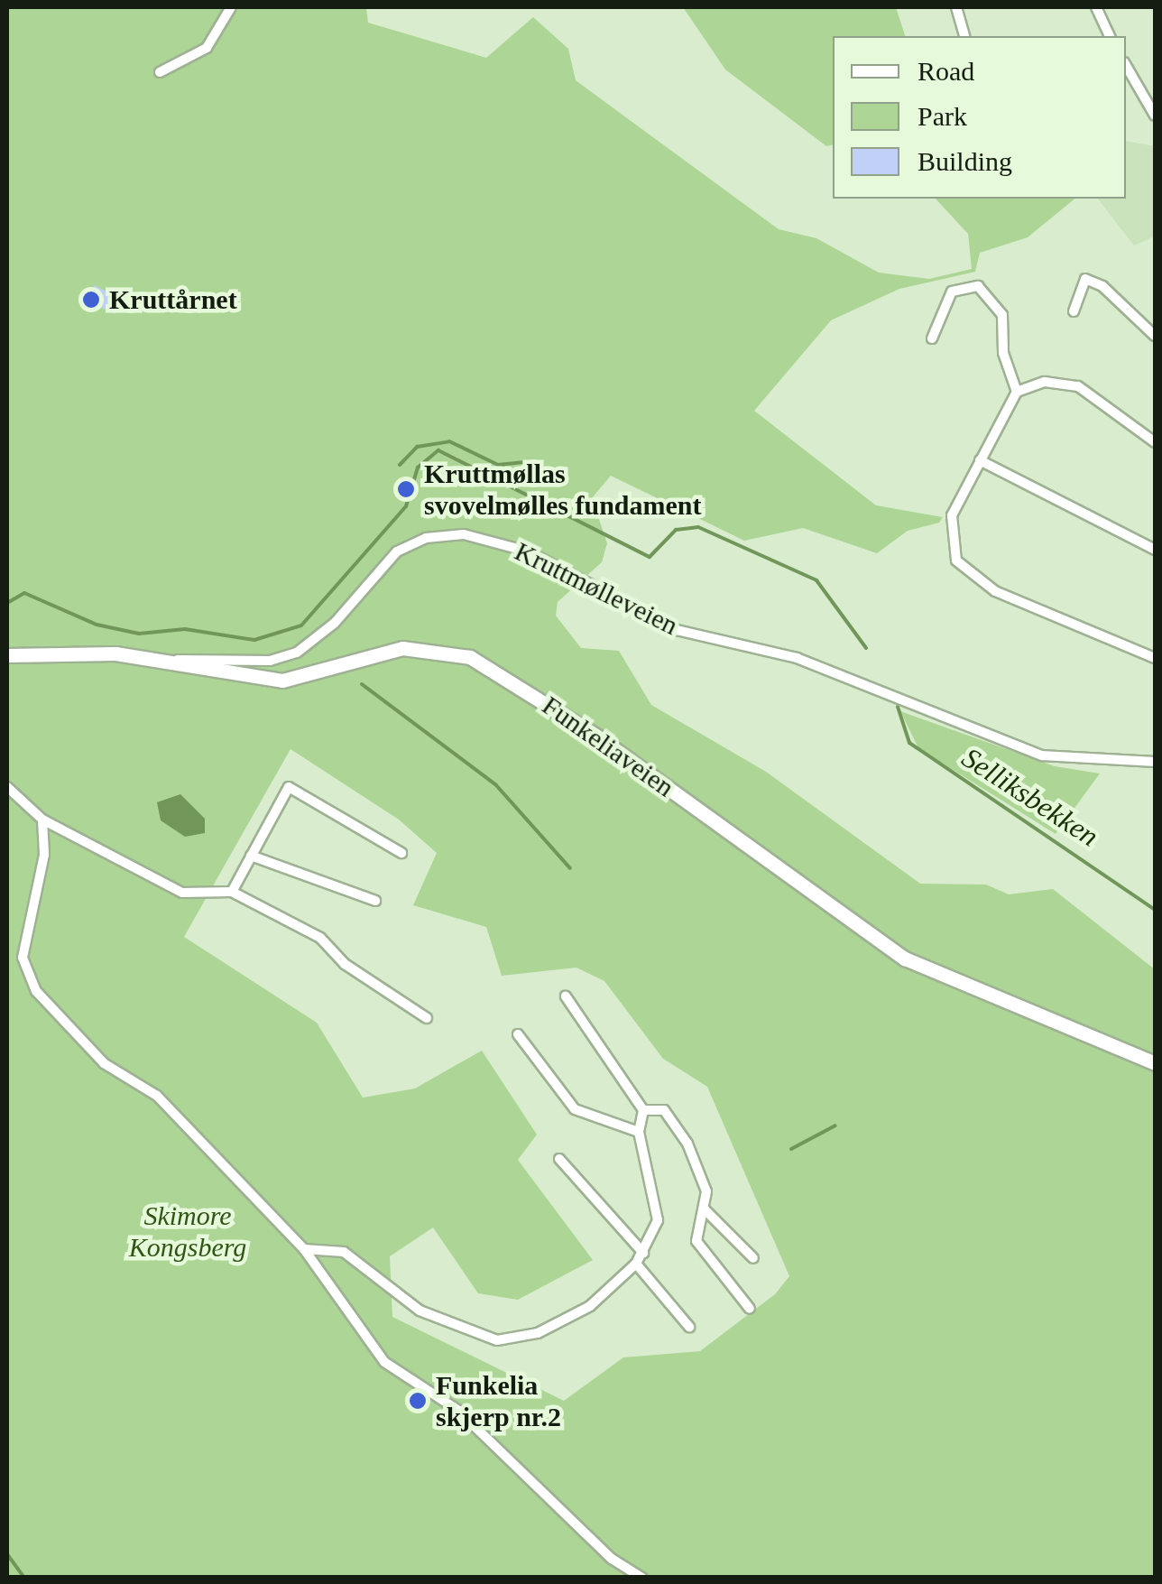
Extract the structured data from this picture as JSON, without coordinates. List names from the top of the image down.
{
  "streets": {
    "street": ["Kruttmølleveien", "Funkeliaveien"]
  },
  "crossings": [
    ["Kruttmølleveien", "Funkeliaveien"]
  ],
  "water": ["Selliksbekken"],
  "parks": ["Skimore Kongsberg"],
  "places": ["Kruttårnet", "Kruttmøllas svovelmølles fundament", "Funkelia skjerp nr.2"],
  "legend": ["Road", "Park", "Building"]
}
